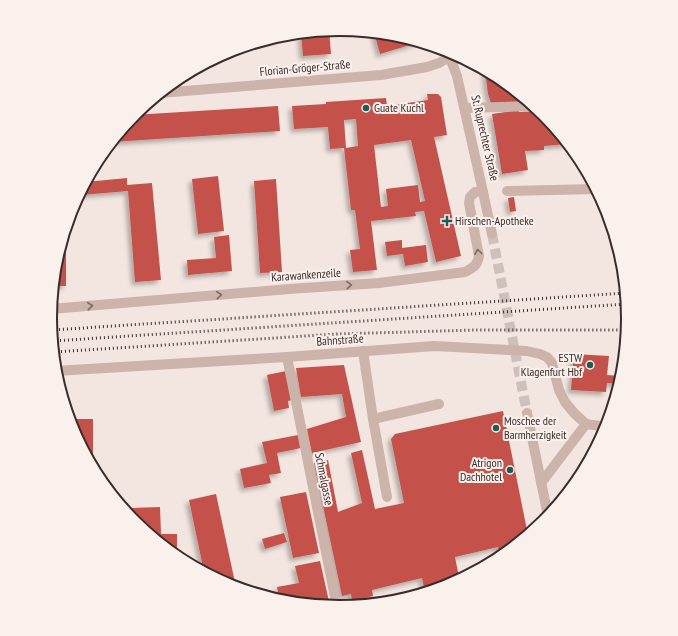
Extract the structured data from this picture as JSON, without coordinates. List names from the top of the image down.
{
  "streets": {
    "street": [
      "Florian-Gröger-Straße",
      "St. Ruprechter Straße",
      "Karawankenzeile",
      "Bahnstraße",
      "Schmalgasse"
    ]
  },
  "crossings": [
    ["St. Ruprechter Straße", "Karawankenzeile"],
    ["Bahnstraße", "Schmalgasse"]
  ],
  "one_way": ["Karawankenzeile"],
  "places": {
    "other": [
      "Guate Kuchl",
      "ESTW Klagenfurt Hbf",
      "Moschee der Barmherzigkeit",
      "Atrigon Dachhotel"
    ],
    "health": ["Hirschen-Apotheke"]
  }
}
